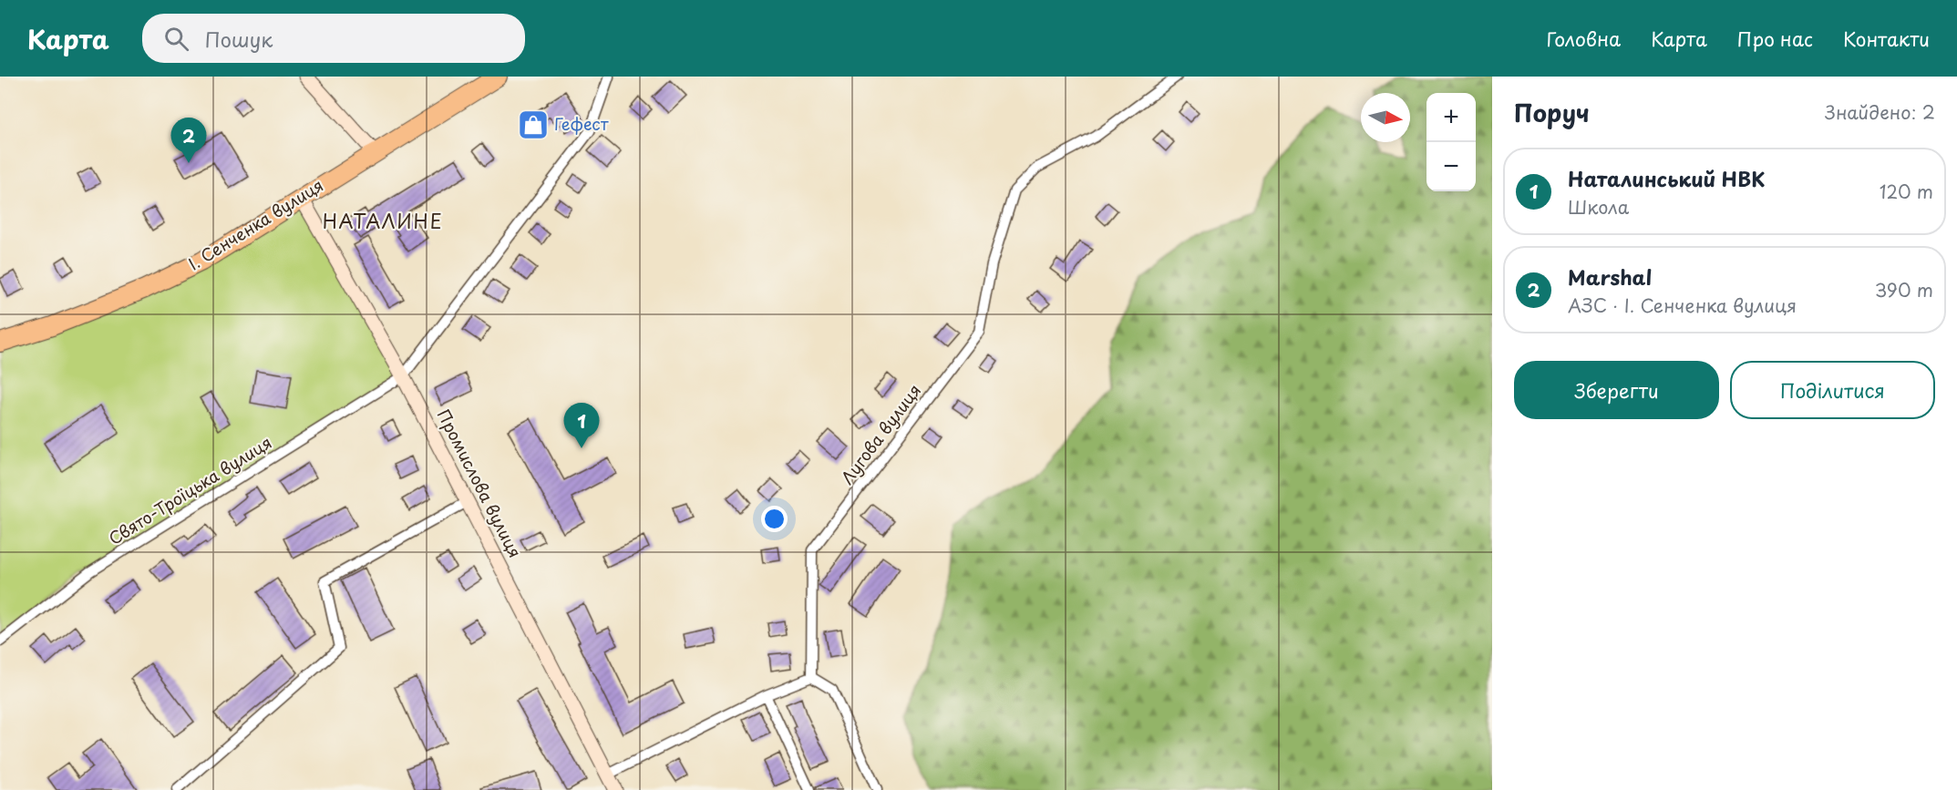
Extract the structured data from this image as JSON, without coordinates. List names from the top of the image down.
{
  "streets": {
    "highway": ["І. Сенченка вулиця"],
    "street": ["Лугова вулиця", "Промислова вулиця", "Свято-Троїцька вулиця"]
  },
  "crossings": [
    ["І. Сенченка вулиця", "Промислова вулиця"],
    ["Промислова вулиця", "Свято-Троїцька вулиця"]
  ],
  "districts": ["НАТАЛИНЕ"],
  "places": {
    "shop": ["Гефест"]
  },
  "north": "right",
  "page": {
    "header": "Карта",
    "search": "Пошук",
    "nav": [
      "Головна",
      "Карта",
      "Про нас",
      "Контакти"
    ],
    "heading": ["Поруч", "Знайдено: 2"],
    "map_buttons": ["+", "−"],
    "pins": ["2", "1"],
    "list": [
      {
        "mark": "1",
        "name": "Наталинський НВК",
        "note": "Школа",
        "value": "120 m"
      },
      {
        "mark": "2",
        "name": "Marshal",
        "note": "АЗС · І. Сенченка вулиця",
        "value": "390 m"
      }
    ],
    "buttons": ["Зберегти", "Поділитися"]
  }
}
